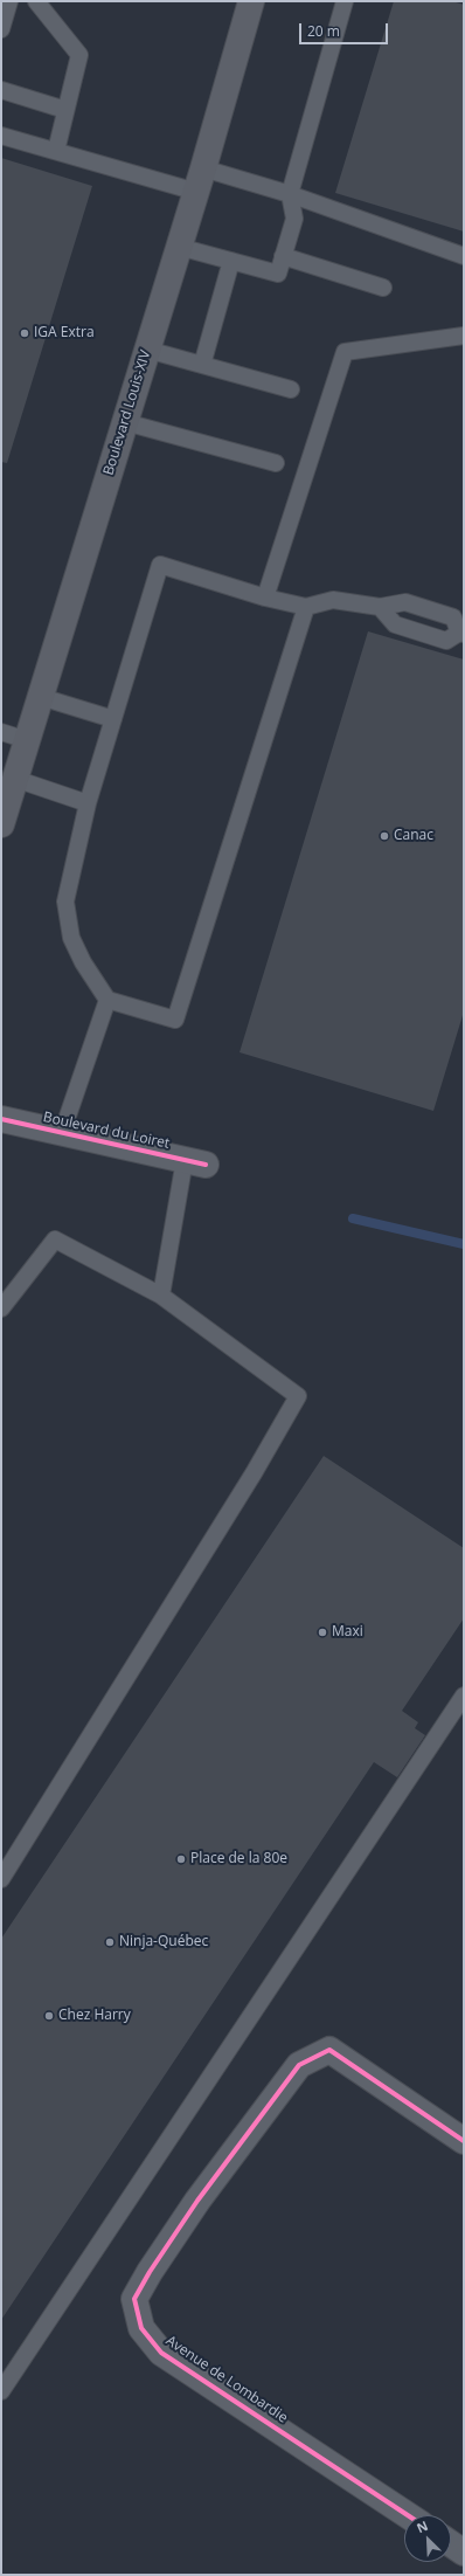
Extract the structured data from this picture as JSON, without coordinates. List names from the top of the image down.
{
  "streets": {
    "main road": ["Boulevard Louis-XIV"],
    "street": ["Boulevard du Loiret", "Avenue de Lombardie"]
  },
  "places": [
    "IGA Extra",
    "Canac",
    "Maxi",
    "Place de la 80e",
    "Ninja-Québec",
    "Chez Harry"
  ],
  "scale_bar": "20 m",
  "north": "top left"
}
